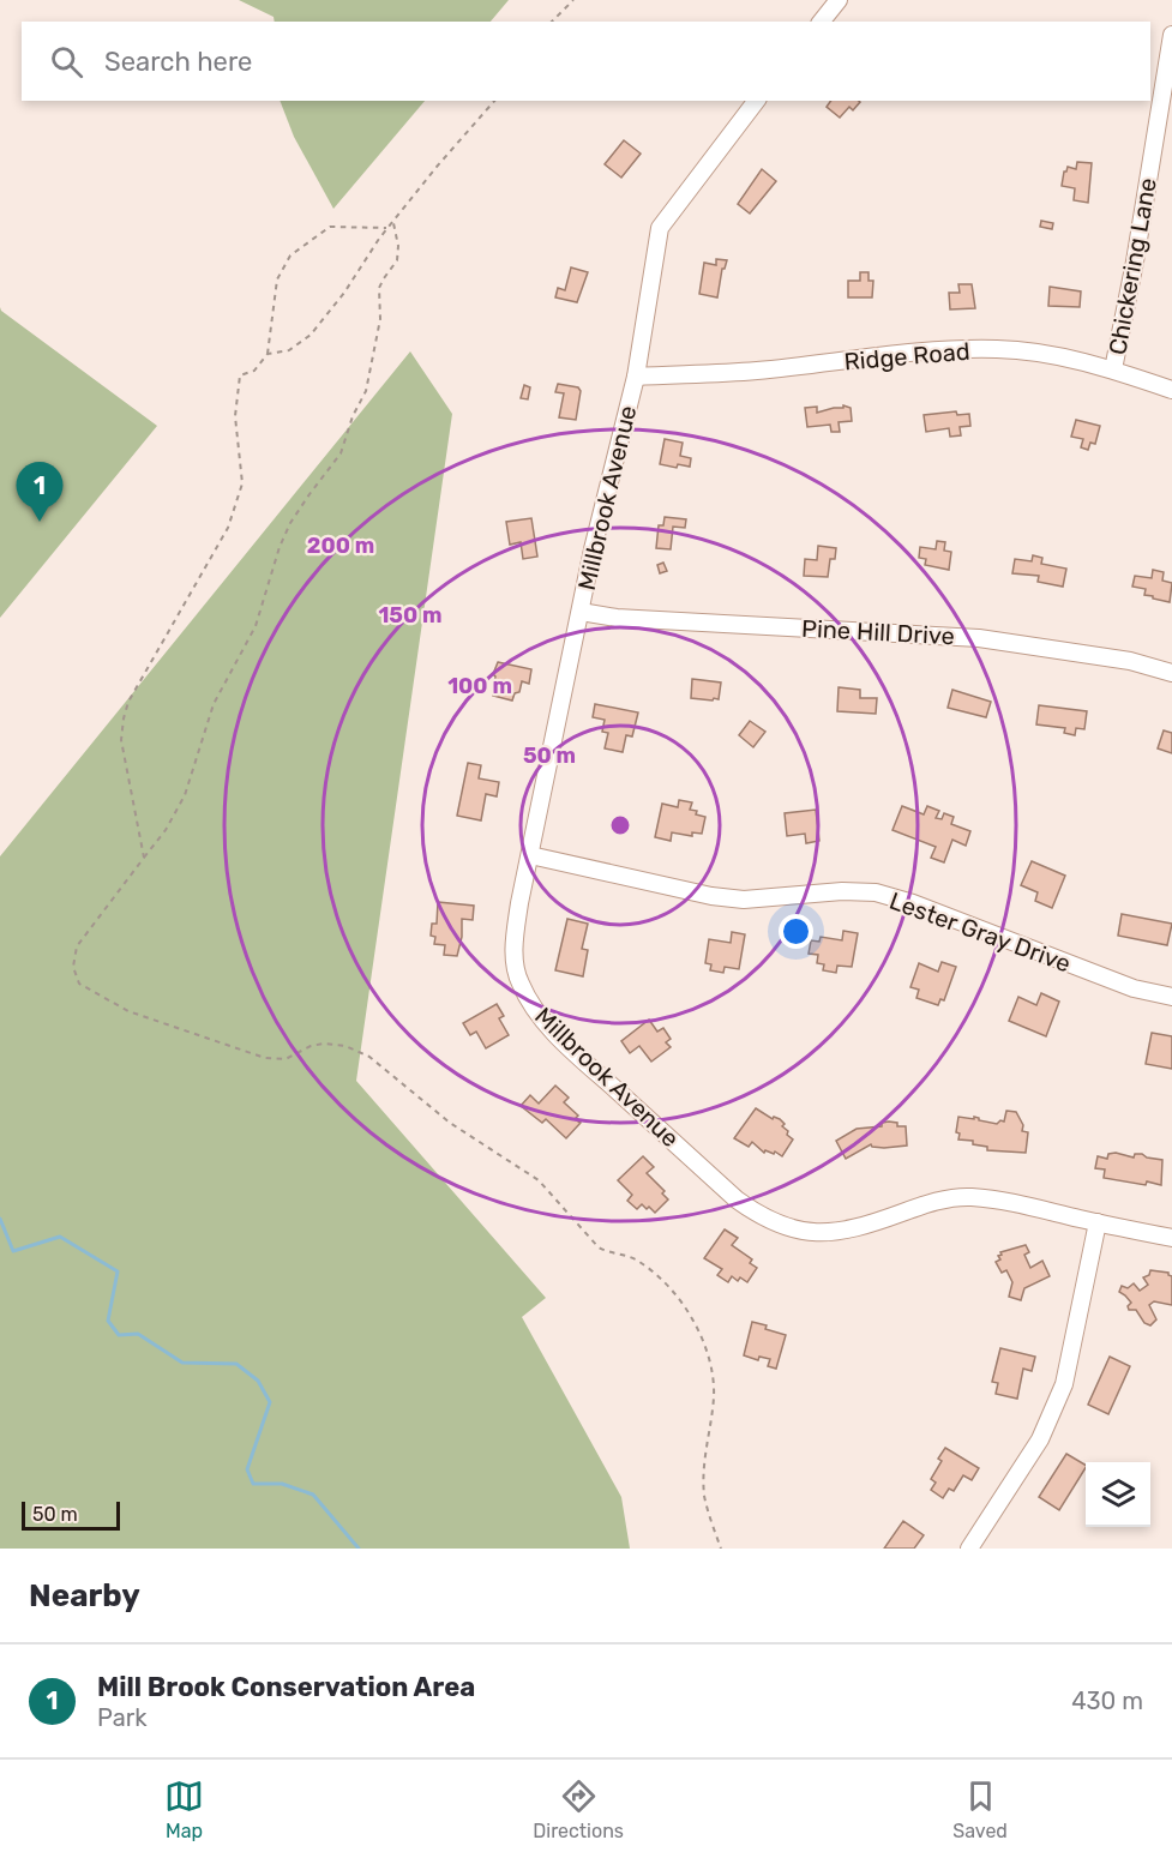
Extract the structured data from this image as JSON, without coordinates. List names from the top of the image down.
{
  "streets": {
    "street": [
      "Chickering Lane",
      "Ridge Road",
      "Millbrook Avenue",
      "Pine Hill Drive",
      "Lester Gray Drive"
    ]
  },
  "crossings": [
    ["Chickering Lane", "Ridge Road"],
    ["Ridge Road", "Millbrook Avenue"],
    ["Millbrook Avenue", "Pine Hill Drive"],
    ["Millbrook Avenue", "Lester Gray Drive"]
  ],
  "scale_bar": "50 m",
  "page": {
    "search": "Search here",
    "pins": "1",
    "scale": "50 m",
    "heading": "Nearby",
    "list": [
      {
        "mark": "1",
        "name": "Mill Brook Conservation Area",
        "note": "Park",
        "value": "430 m"
      }
    ],
    "nav": ["Map", "Directions", "Saved"]
  },
  "rings": [
    "200 m",
    "150 m",
    "100 m",
    "50 m"
  ]
}
